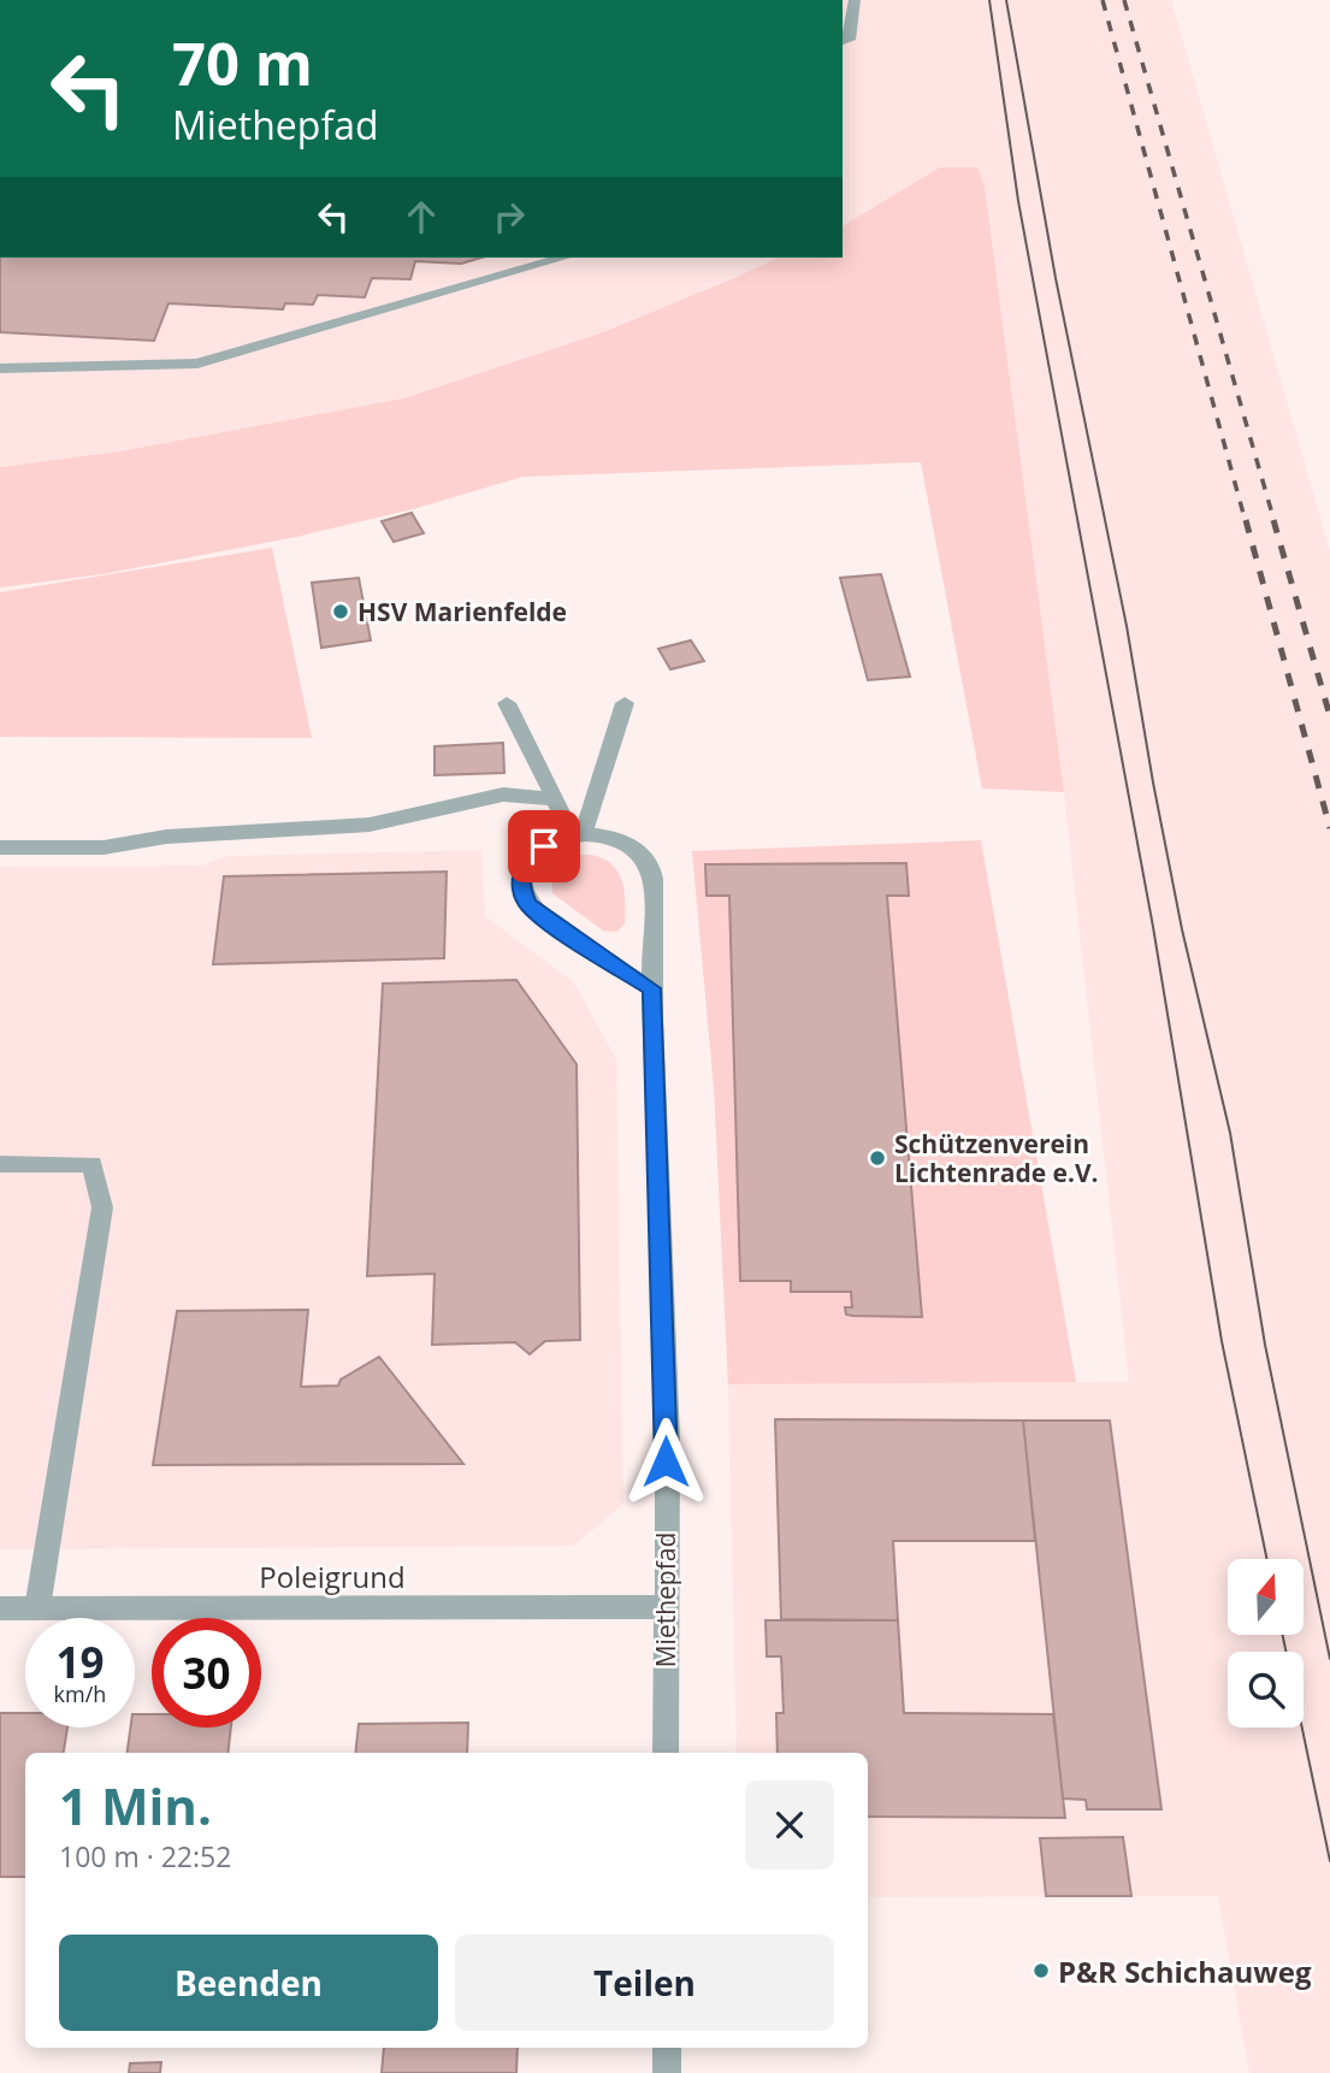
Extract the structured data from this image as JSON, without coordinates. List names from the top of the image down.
{
  "streets": {
    "street": ["Poleigrund", "Miethepfad"]
  },
  "crossings": [
    ["Poleigrund", "Miethepfad"]
  ],
  "places": ["HSV Marienfelde", "Schützenverein Lichtenrade e.V.", "P&R Schichauweg"],
  "north": "top",
  "page": {
    "turn": ["70 m", "Miethepfad"],
    "speed": "19 km/h",
    "limit": "30",
    "heading": ["1 Min.", "100 m · 22:52"],
    "buttons": ["Beenden", "Teilen"]
  }
}
